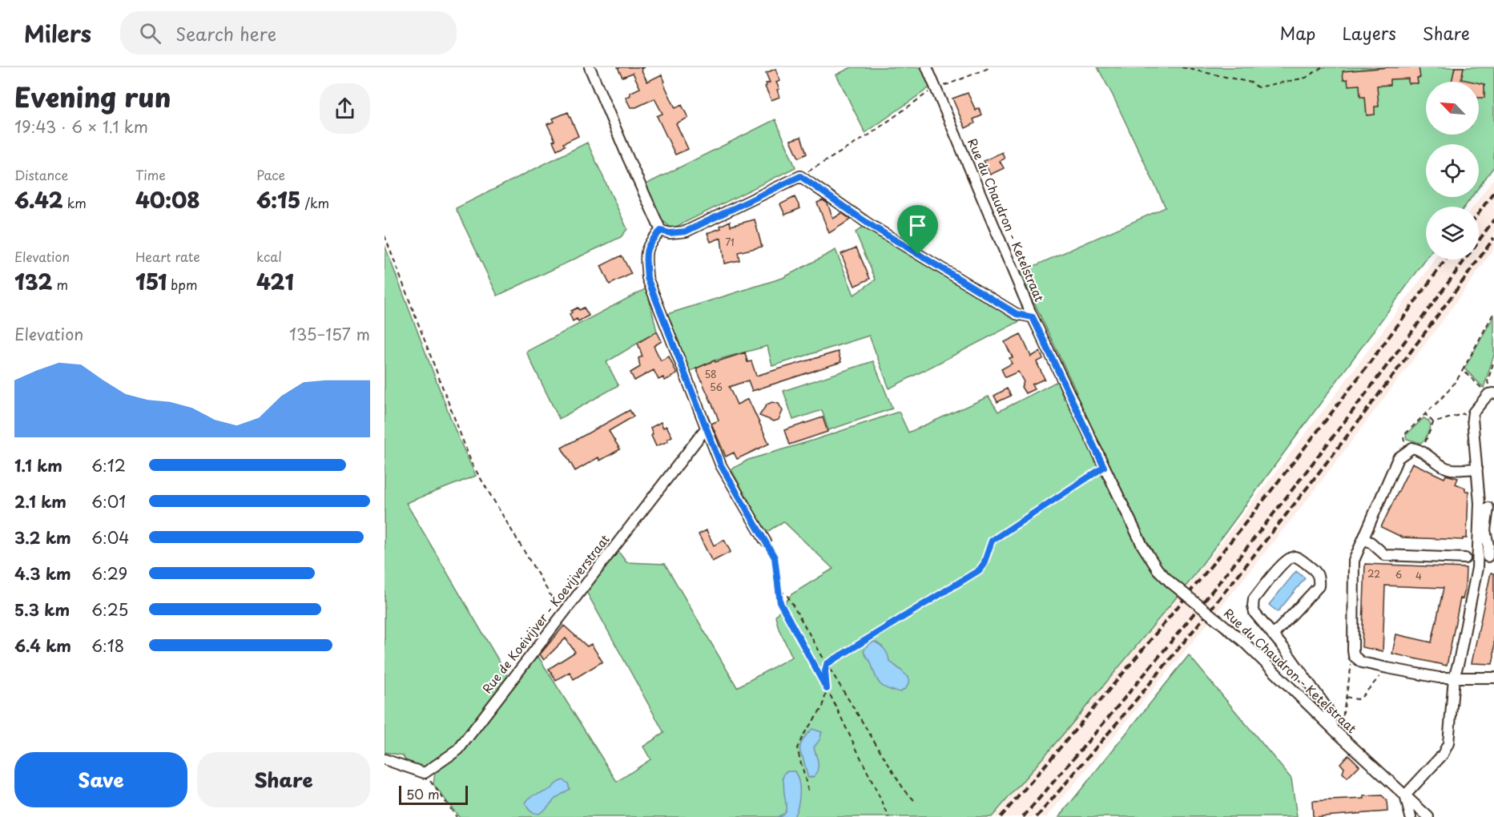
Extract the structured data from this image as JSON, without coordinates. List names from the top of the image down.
{
  "streets": {
    "street": ["Rue du Chaudron - Ketelstraat", "Rue de Koeivijver - Koevijverstraat"]
  },
  "house_numbers": [
    "71",
    "58",
    "56",
    "22",
    "6",
    "4"
  ],
  "scale_bar": "50 m",
  "north": "top left",
  "page": {
    "header": "Milers",
    "search": "Search here",
    "nav": ["Map", "Layers", "Share"],
    "heading": ["Evening run", "19:43 · 6 × 1.1 km"],
    "stats": [
      ["Distance", "6.42 km"],
      ["Time", "40:08"],
      ["Pace", "6:15 /km"],
      ["Elevation", "132 m"],
      ["Heart rate", "151 bpm"],
      ["kcal", "421"]
    ],
    "chart": ["Elevation", "135–157 m"],
    "list": [
      {
        "name": "1.1 km",
        "note": "6:12"
      },
      {
        "name": "2.1 km",
        "note": "6:01"
      },
      {
        "name": "3.2 km",
        "note": "6:04"
      },
      {
        "name": "4.3 km",
        "note": "6:29"
      },
      {
        "name": "5.3 km",
        "note": "6:25"
      },
      {
        "name": "6.4 km",
        "note": "6:18"
      }
    ],
    "buttons": ["Save", "Share"],
    "scale": "50 m"
  }
}
